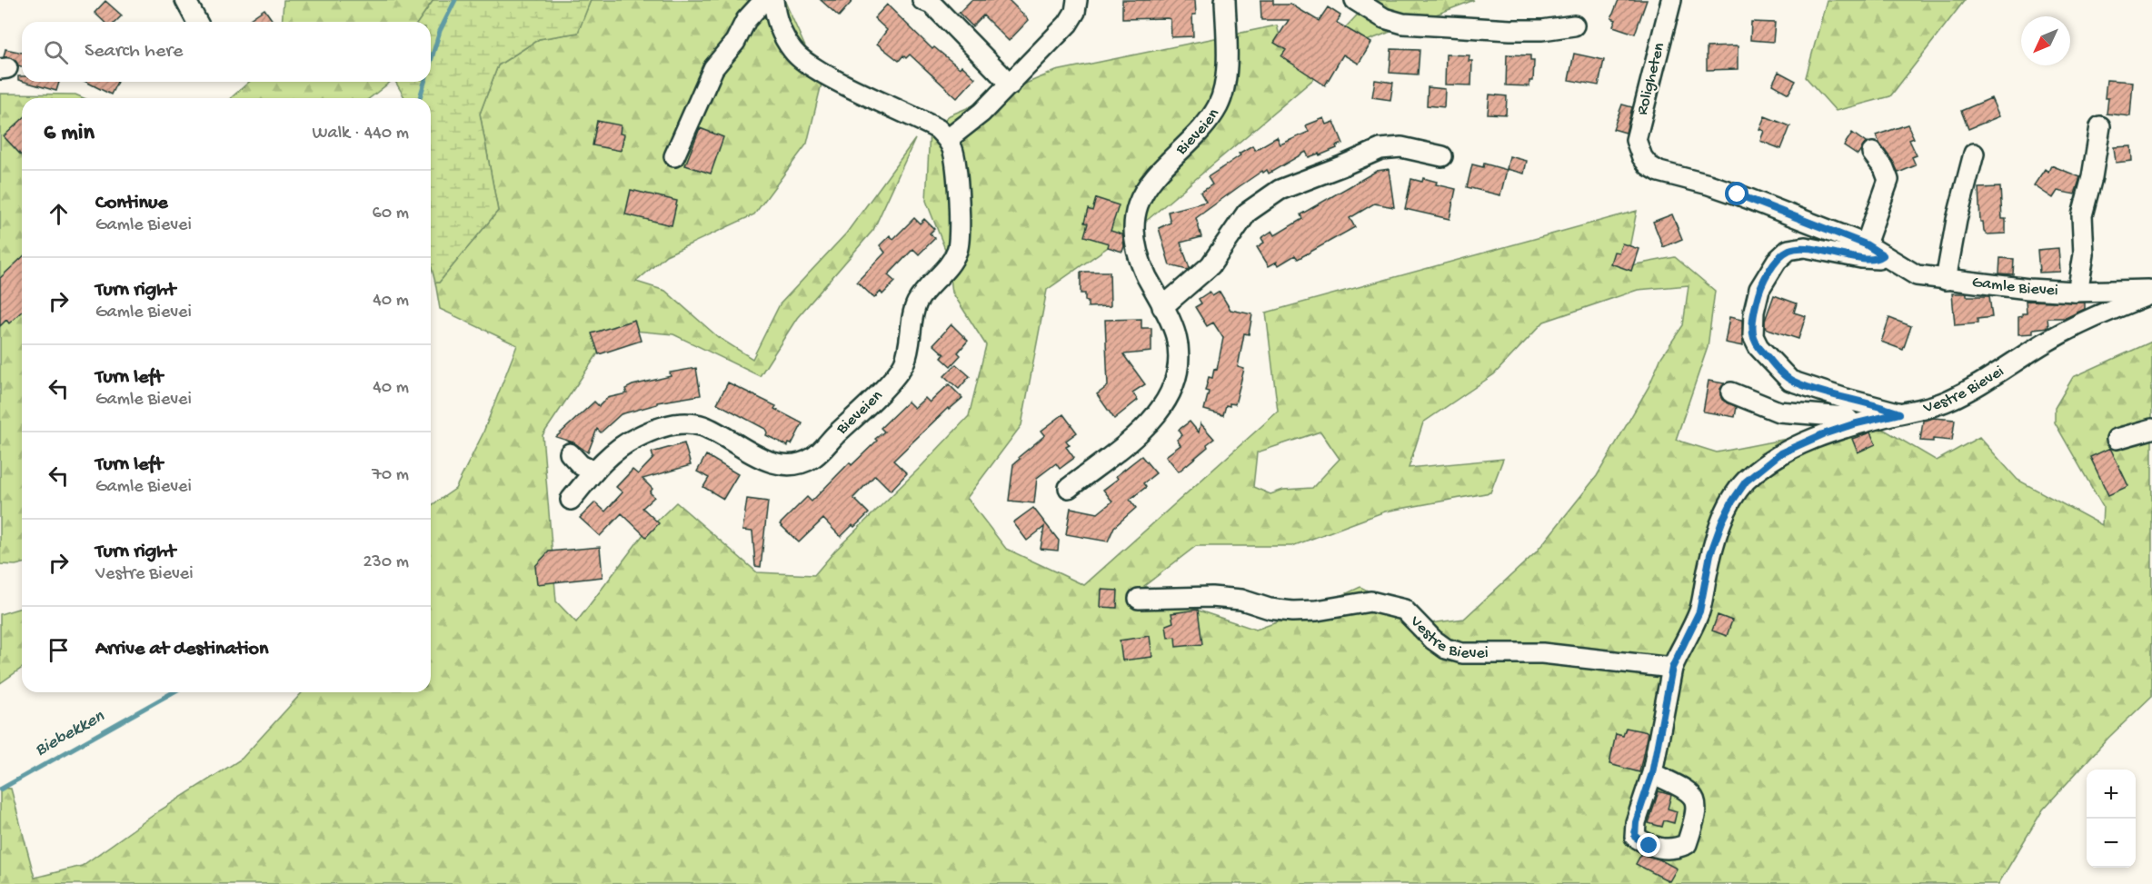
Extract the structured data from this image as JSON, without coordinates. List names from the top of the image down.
{
  "streets": {
    "street": [
      "Roligheten",
      "Bieveien",
      "Gamle Bievei",
      "Vestre Bievei"
    ]
  },
  "crossings": [
    ["Roligheten", "Gamle Bievei"],
    ["Gamle Bievei", "Vestre Bievei"]
  ],
  "water": ["Biebekken"],
  "north": "bottom left",
  "page": {
    "search": "Search here",
    "heading": ["6 min", "Walk · 440 m"],
    "list": [
      ["Continue", "Gamle Bievei", "60 m"],
      ["Turn right", "Gamle Bievei", "40 m"],
      ["Turn left", "Gamle Bievei", "40 m"],
      ["Turn left", "Gamle Bievei", "70 m"],
      ["Turn right", "Vestre Bievei", "230 m"],
      "Arrive at destination"
    ],
    "map_buttons": ["+", "−"]
  }
}
